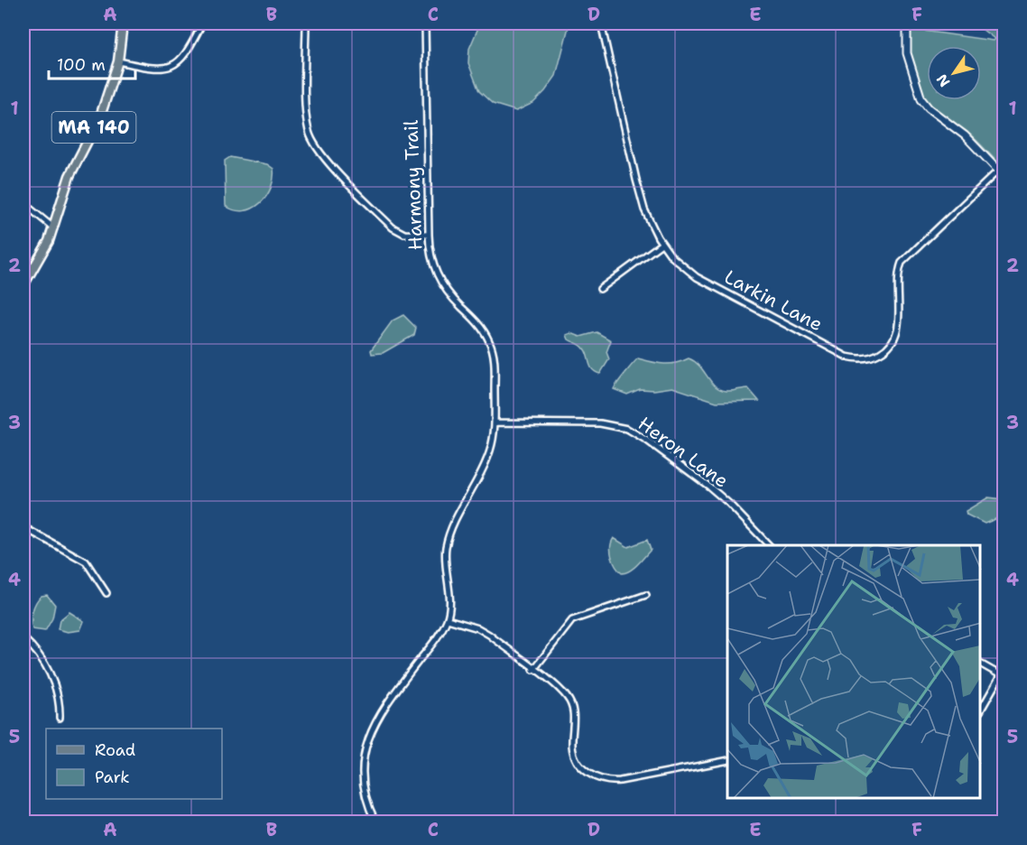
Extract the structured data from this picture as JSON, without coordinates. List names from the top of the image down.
{
  "streets": {
    "main road": ["MA 140"],
    "street": ["Harmony Trail", "Larkin Lane", "Heron Lane"]
  },
  "crossings": [
    ["Harmony Trail", "Heron Lane"]
  ],
  "legend": ["Road", "Park"],
  "scale_bar": "100 m",
  "north": "bottom left",
  "grid": {
    "columns": [
      "A",
      "B",
      "C",
      "D",
      "E",
      "F"
    ],
    "rows": [
      "1",
      "2",
      "3",
      "4",
      "5"
    ]
  }
}
